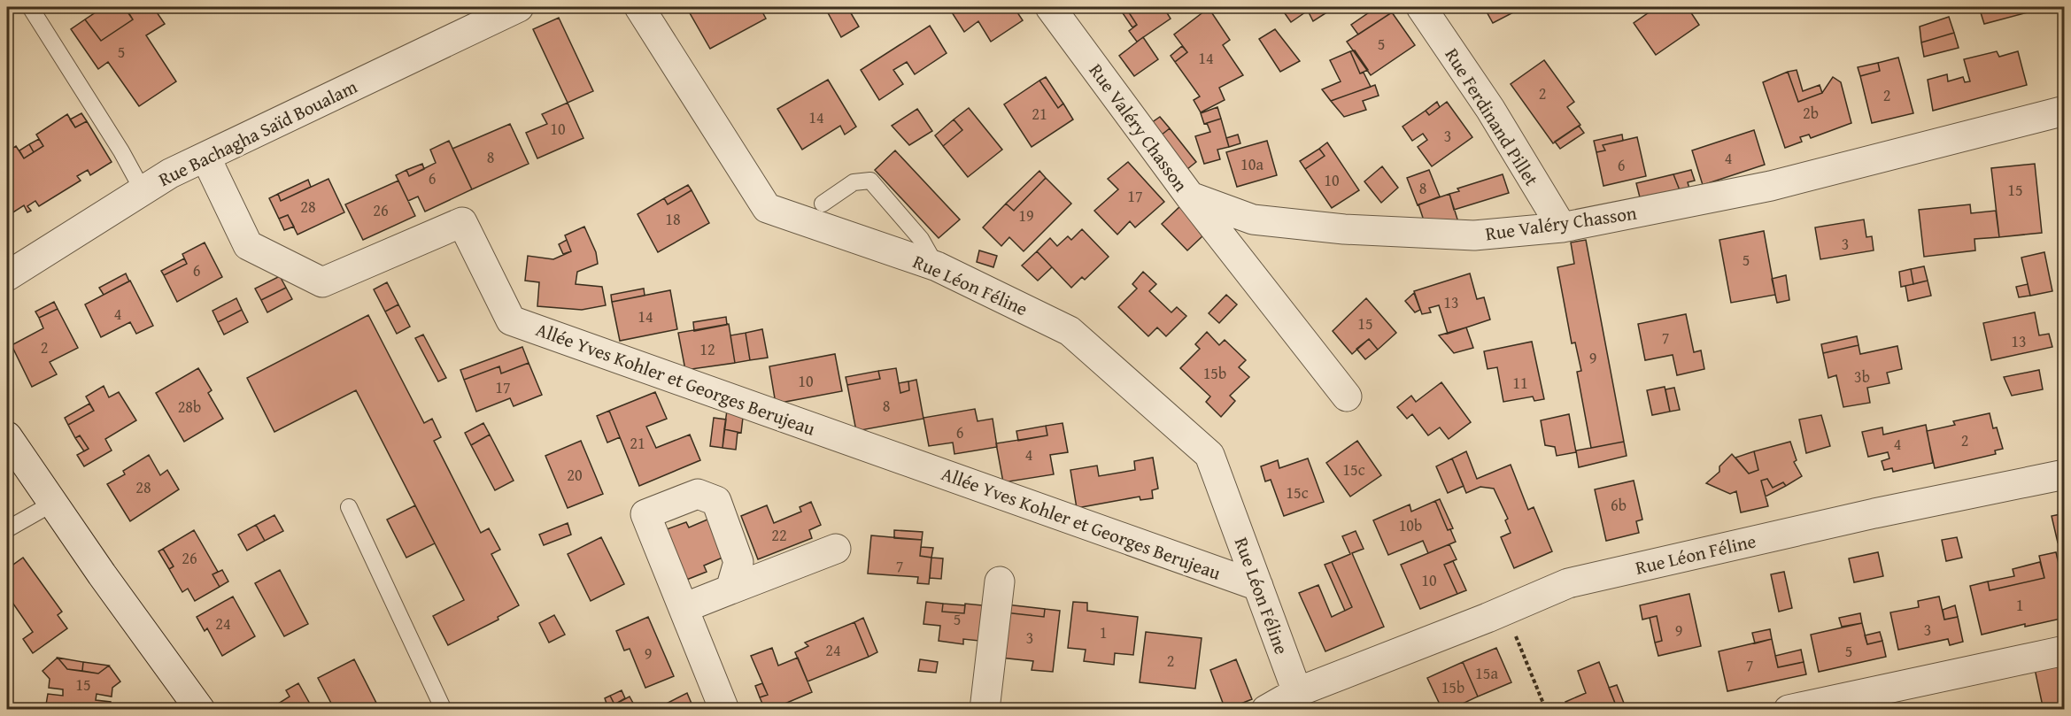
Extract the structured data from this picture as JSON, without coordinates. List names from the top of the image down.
{
  "streets": {
    "street": [
      "Rue Ferdinand Pillet",
      "Rue Valéry Chasson",
      "Rue Bachagha Saïd Boualam",
      "Rue Léon Féline",
      "Allée Yves Kohler et Georges Berujeau"
    ]
  },
  "crossings": [
    ["Rue Ferdinand Pillet", "Rue Valéry Chasson"],
    ["Rue Bachagha Saïd Boualam", "Allée Yves Kohler et Georges Berujeau"],
    ["Rue Léon Féline", "Allée Yves Kohler et Georges Berujeau"]
  ],
  "house_numbers": [
    "5",
    "5",
    "14",
    "2",
    "2",
    "2b",
    "21",
    "14",
    "10",
    "3",
    "8",
    "4",
    "10a",
    "6",
    "6",
    "10",
    "8",
    "15",
    "17",
    "28",
    "26",
    "19",
    "18",
    "3",
    "5",
    "6",
    "13",
    "4",
    "14",
    "15",
    "7",
    "13",
    "2",
    "12",
    "9",
    "15b",
    "3b",
    "10",
    "11",
    "17",
    "8",
    "28b",
    "6",
    "2",
    "21",
    "4",
    "4",
    "15c",
    "20",
    "28",
    "15c",
    "6b",
    "10b",
    "22",
    "26",
    "7",
    "10",
    "1",
    "5",
    "24",
    "3",
    "9",
    "1",
    "3",
    "24",
    "5",
    "9",
    "2",
    "7",
    "15a",
    "15",
    "15b"
  ]
}
